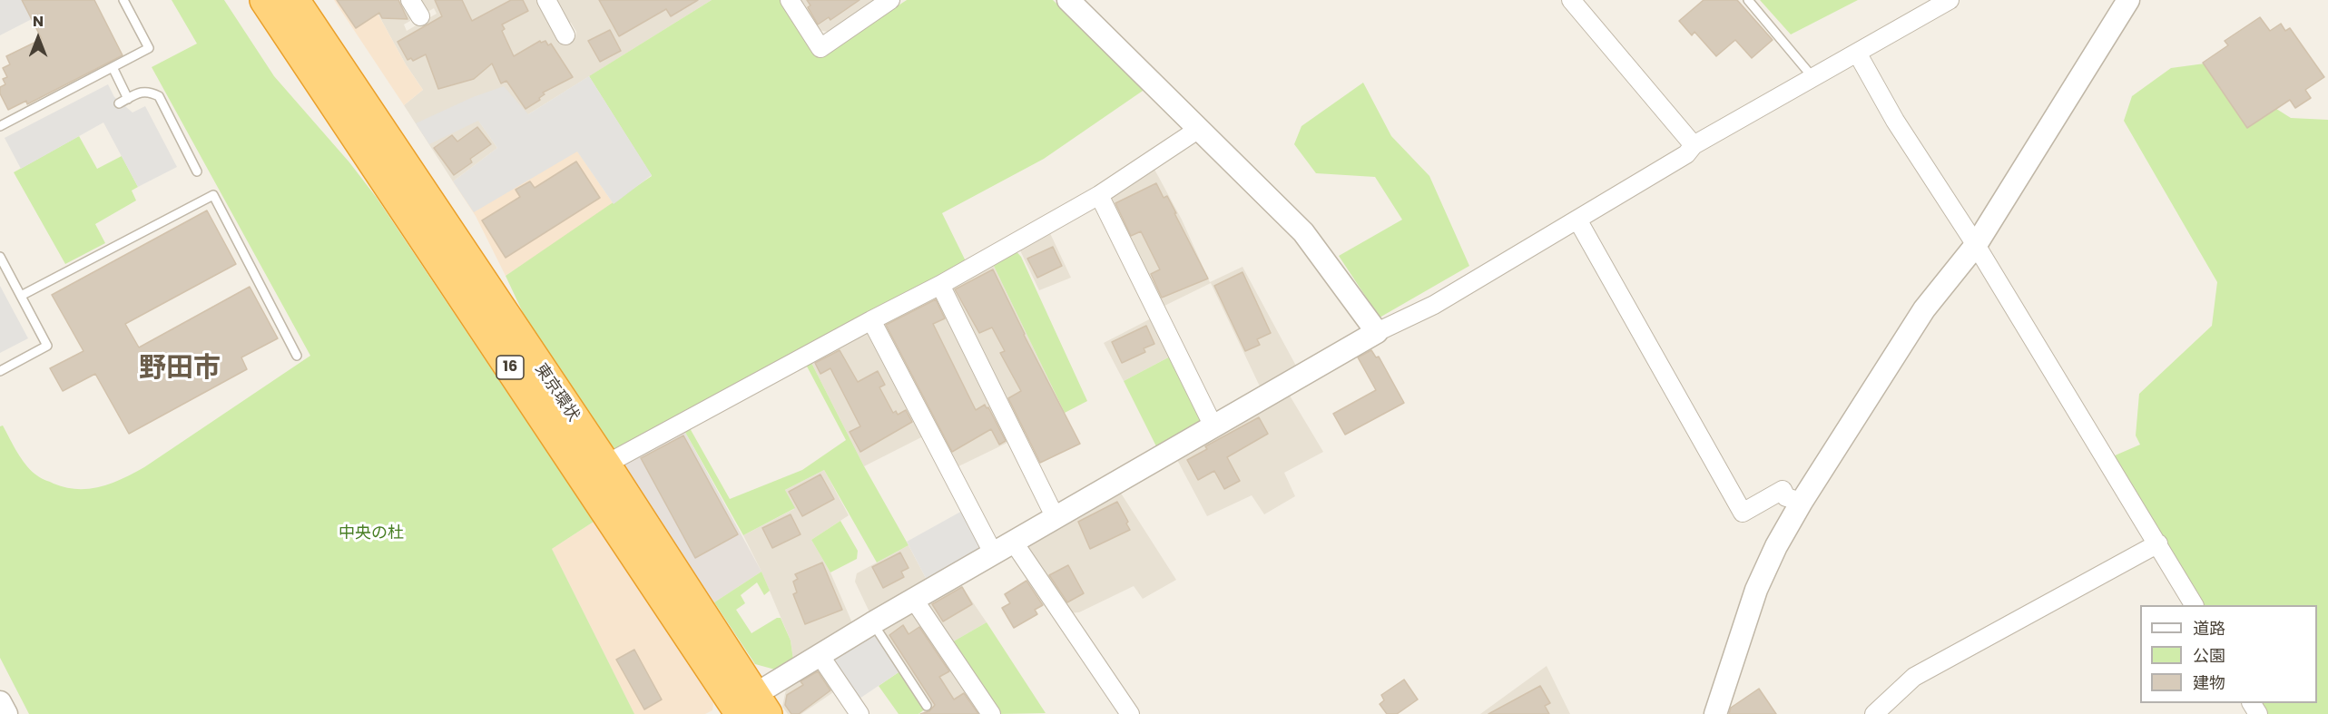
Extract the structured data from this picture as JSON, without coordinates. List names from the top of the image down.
{
  "streets": {
    "highway": ["16", "東京環状"]
  },
  "crossings": [
    ["16", "東京環状"]
  ],
  "districts": ["野田市"],
  "parks": ["中央の杜"],
  "legend": ["道路", "公園", "建物"],
  "north": "top"
}
